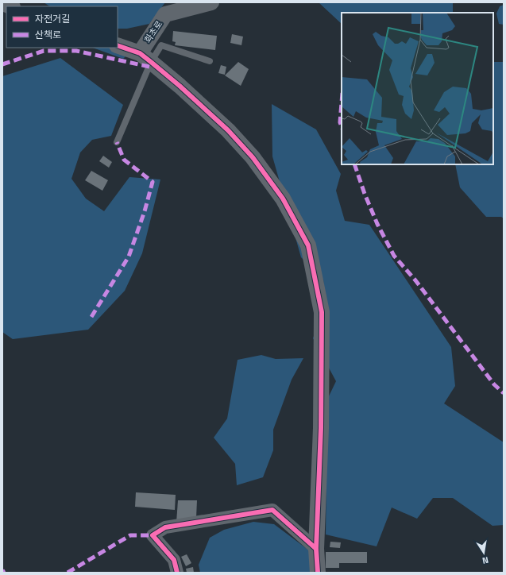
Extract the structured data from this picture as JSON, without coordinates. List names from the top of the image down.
{
  "streets": {
    "street": ["화초로"]
  },
  "legend": ["자전거길", "산책로"],
  "north": "bottom"
}
